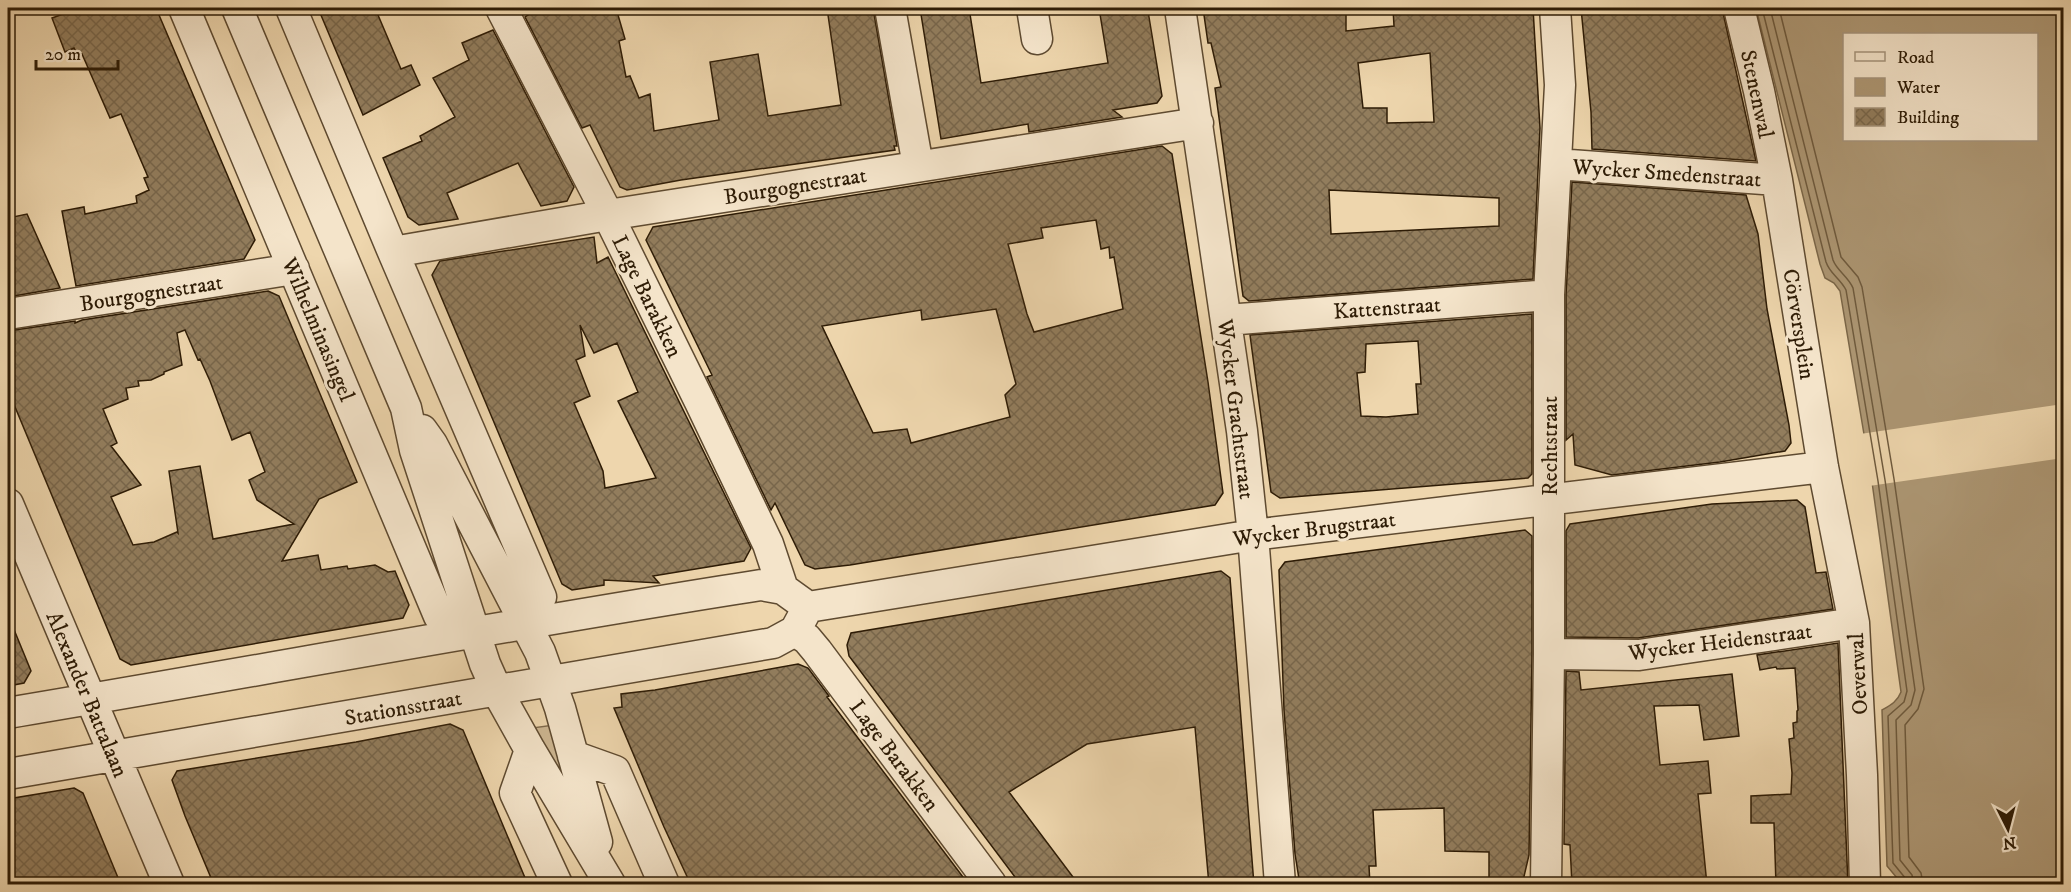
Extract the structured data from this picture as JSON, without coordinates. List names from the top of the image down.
{
  "streets": {
    "street": [
      "Stenenwal",
      "Wycker Smedenstraat",
      "Bourgognestraat",
      "Lage Barakken",
      "Kattenstraat",
      "Cörversplein",
      "Wilhelminasingel",
      "Wycker Grachtstraat",
      "Rechtstraat",
      "Wycker Brugstraat",
      "Wycker Heidenstraat",
      "Oeverwal",
      "Alexander Battalaan",
      "Stationsstraat"
    ]
  },
  "crossings": [
    ["Stenenwal", "Wycker Smedenstraat"],
    ["Stenenwal", "Cörversplein"],
    ["Wycker Smedenstraat", "Cörversplein"],
    ["Wycker Smedenstraat", "Rechtstraat"],
    ["Bourgognestraat", "Lage Barakken"],
    ["Bourgognestraat", "Wilhelminasingel"],
    ["Bourgognestraat", "Wycker Grachtstraat"],
    ["Lage Barakken", "Wycker Brugstraat"],
    ["Lage Barakken", "Stationsstraat"],
    ["Kattenstraat", "Wycker Grachtstraat"],
    ["Kattenstraat", "Rechtstraat"],
    ["Cörversplein", "Wycker Brugstraat"],
    ["Cörversplein", "Oeverwal"],
    ["Wycker Grachtstraat", "Wycker Brugstraat"],
    ["Rechtstraat", "Wycker Brugstraat"],
    ["Rechtstraat", "Wycker Heidenstraat"],
    ["Wycker Brugstraat", "Oeverwal"],
    ["Wycker Brugstraat", "Stationsstraat"],
    ["Wycker Heidenstraat", "Oeverwal"],
    ["Alexander Battalaan", "Stationsstraat"]
  ],
  "legend": ["Road", "Water", "Building"],
  "scale_bar": "20 m",
  "north": "bottom"
}
